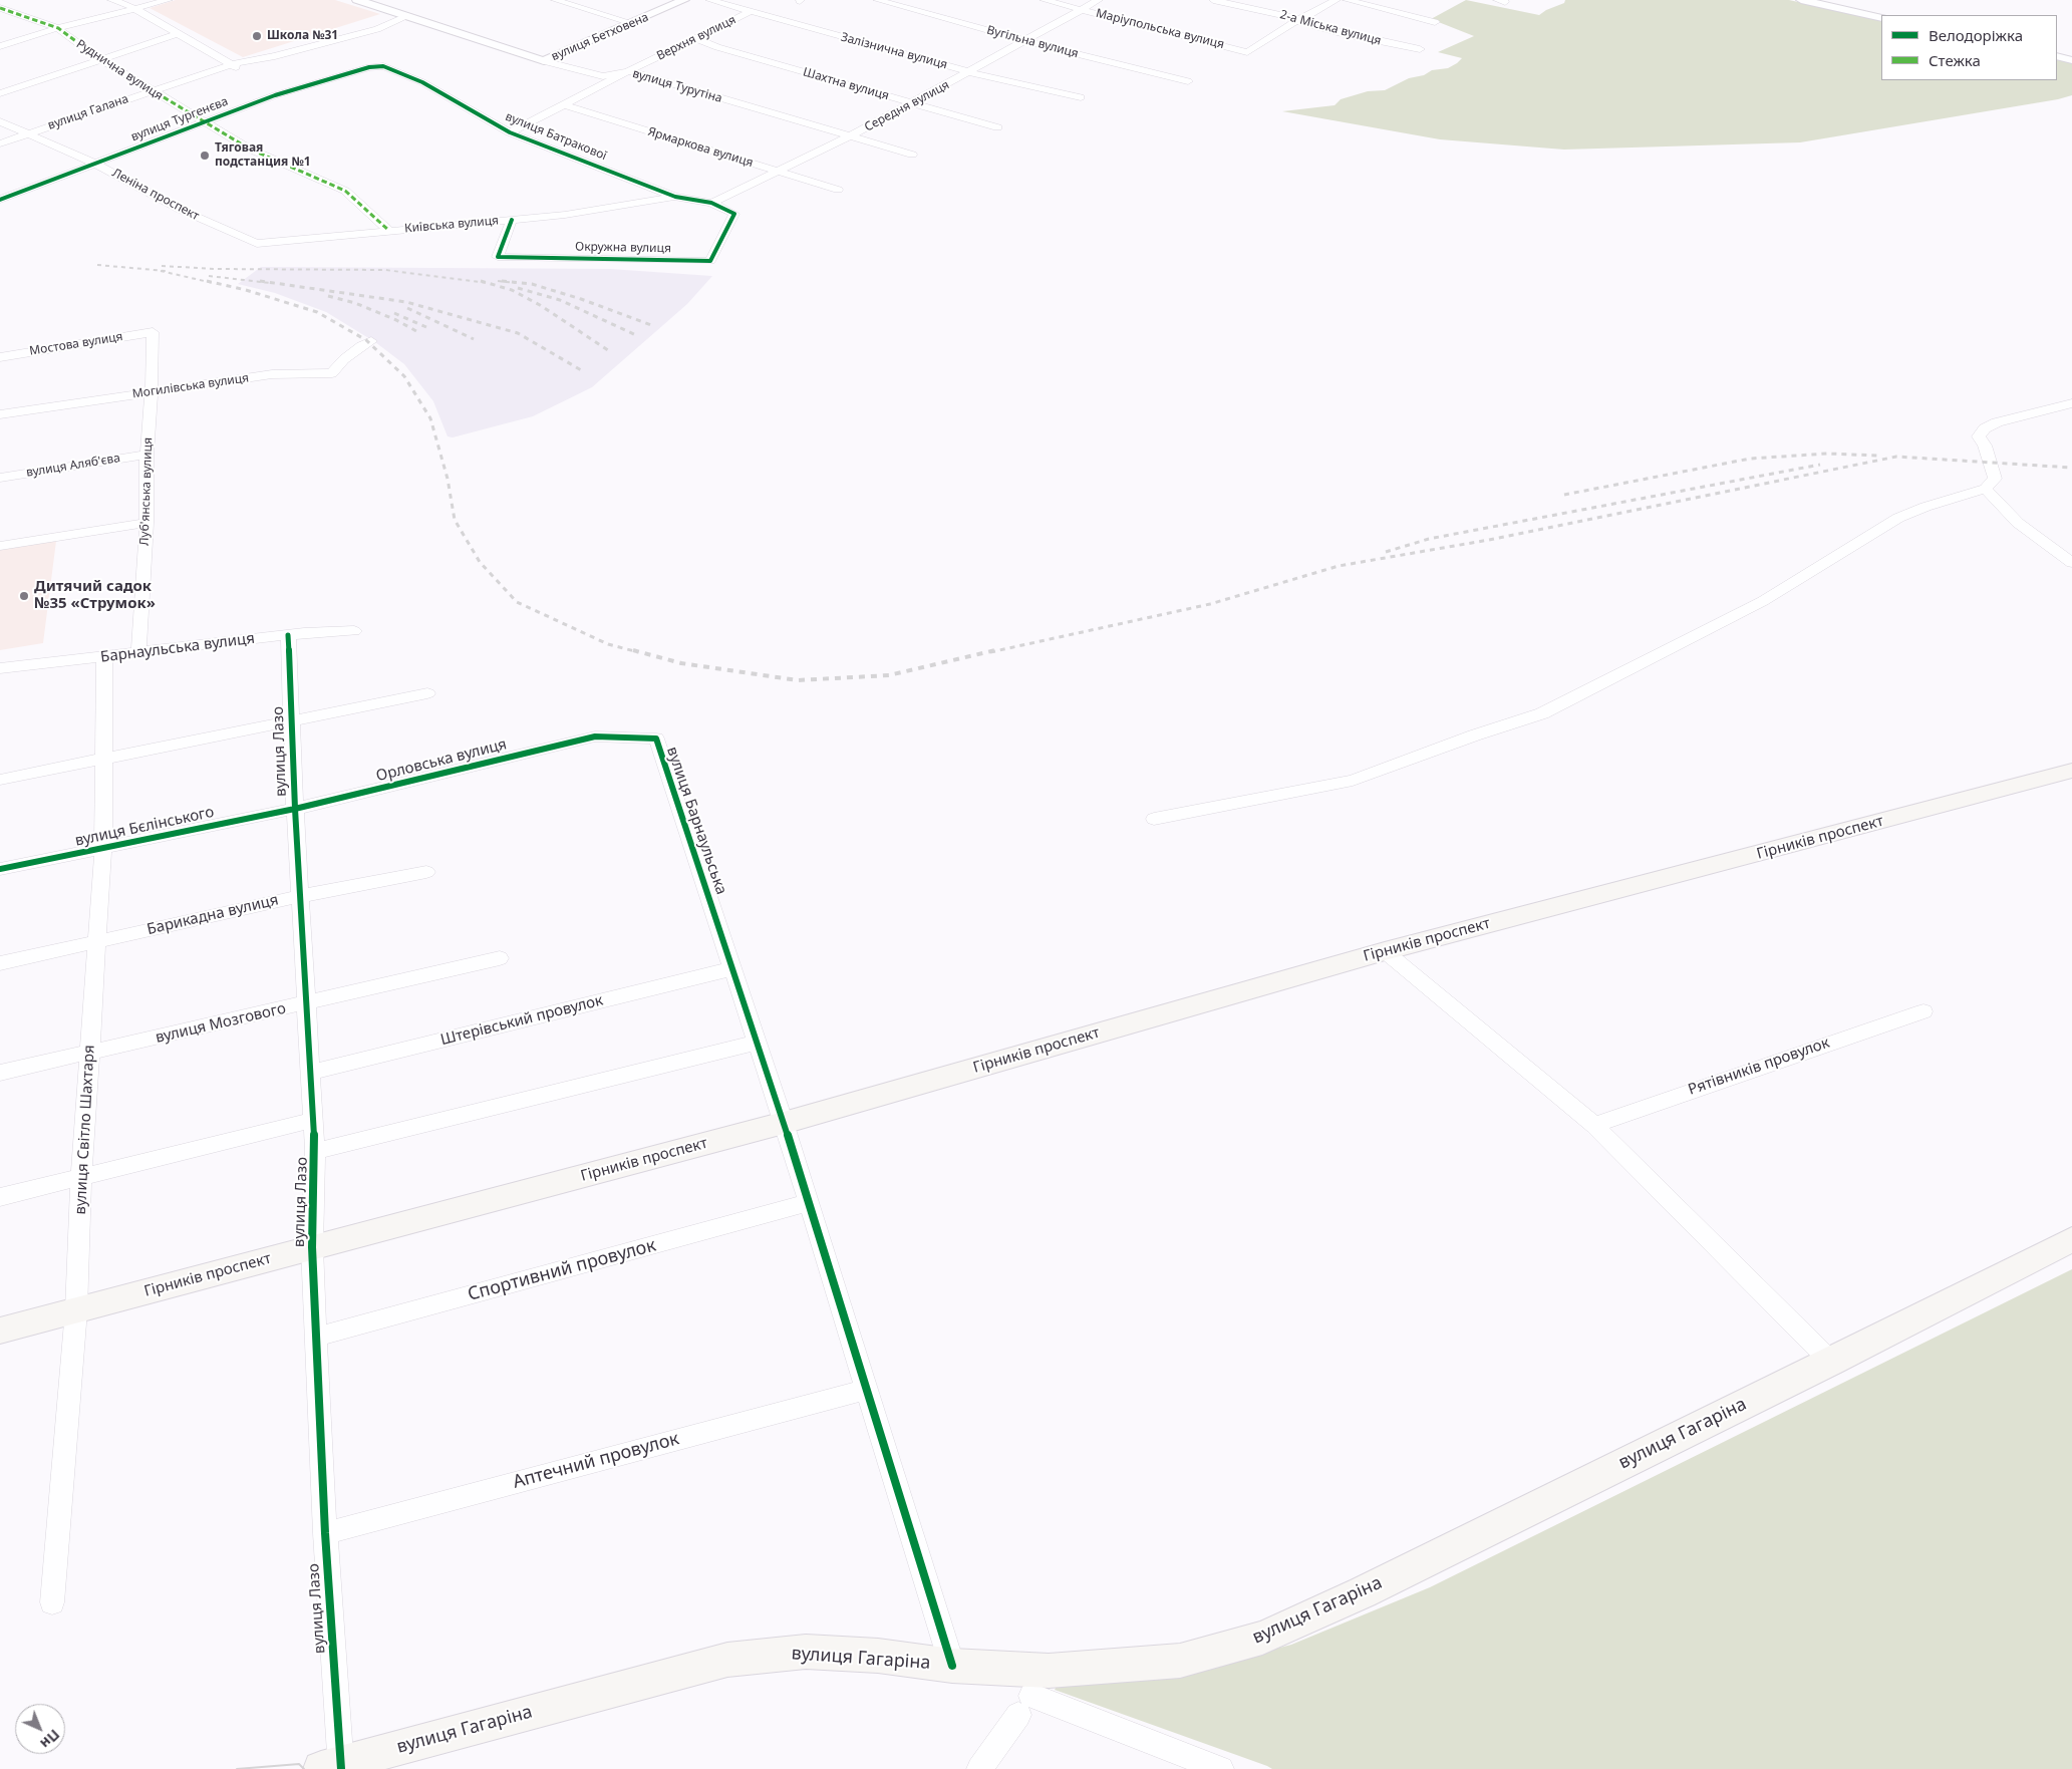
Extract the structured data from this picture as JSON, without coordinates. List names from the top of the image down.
{
  "streets": {
    "main road": ["Гірників проспект", "вулиця Гагаріна"],
    "street": [
      "2-а Міська вулиця",
      "Маріупольська вулиця",
      "вулиця Бетховена",
      "Верхня вулиця",
      "Вугільна вулиця",
      "Залізнична вулиця",
      "Руднична вулиця",
      "Шахтна вулиця",
      "вулиця Турутіна",
      "Середня вулиця",
      "вулиця Галана",
      "вулиця Тургенєва",
      "вулиця Батракової",
      "Ярмаркова вулиця",
      "Леніна проспект",
      "Київська вулиця",
      "Окружна вулиця",
      "Мостова вулиця",
      "Могилівська вулиця",
      "вулиця Аляб'єва",
      "Луб'янська вулиця",
      "Барнаульська вулиця",
      "вулиця Лазо",
      "Орловська вулиця",
      "вулиця Барнаульська",
      "вулиця Бєлінського",
      "Барикадна вулиця",
      "Штерівський провулок",
      "вулиця Мозгового",
      "Рятівників провулок",
      "вулиця Світло Шахтаря",
      "Спортивний провулок",
      "Аптечний провулок"
    ]
  },
  "crossings": [
    ["2-а Міська вулиця", "Маріупольська вулиця"],
    ["Маріупольська вулиця", "Середня вулиця"],
    ["вулиця Бетховена", "вулиця Турутіна"],
    ["Верхня вулиця", "Залізнична вулиця"],
    ["Верхня вулиця", "Шахтна вулиця"],
    ["Верхня вулиця", "вулиця Турутіна"],
    ["Верхня вулиця", "вулиця Батракової"],
    ["Верхня вулиця", "Ярмаркова вулиця"],
    ["Вугільна вулиця", "Середня вулиця"],
    ["Залізнична вулиця", "Середня вулиця"],
    ["Руднична вулиця", "вулиця Галана"],
    ["Руднична вулиця", "вулиця Тургенєва"],
    ["Руднична вулиця", "Київська вулиця"],
    ["Шахтна вулиця", "Середня вулиця"],
    ["вулиця Турутіна", "Середня вулиця"],
    ["вулиця Турутіна", "вулиця Галана"],
    ["Середня вулиця", "вулиця Батракової"],
    ["Середня вулиця", "Ярмаркова вулиця"],
    ["Середня вулиця", "Окружна вулиця"],
    ["вулиця Галана", "Леніна проспект"],
    ["вулиця Тургенєва", "вулиця Батракової"],
    ["вулиця Тургенєва", "Леніна проспект"],
    ["вулиця Батракової", "Київська вулиця"],
    ["вулиця Батракової", "Окружна вулиця"],
    ["Леніна проспект", "Київська вулиця"],
    ["Київська вулиця", "Окружна вулиця"],
    ["Мостова вулиця", "Луб'янська вулиця"],
    ["Могилівська вулиця", "Луб'янська вулиця"],
    ["вулиця Аляб'єва", "Луб'янська вулиця"],
    ["Луб'янська вулиця", "Барнаульська вулиця"],
    ["Барнаульська вулиця", "вулиця Лазо"],
    ["Барнаульська вулиця", "вулиця Світло Шахтаря"],
    ["вулиця Лазо", "Орловська вулиця"],
    ["вулиця Лазо", "вулиця Бєлінського"],
    ["вулиця Лазо", "Гірників проспект"],
    ["вулиця Лазо", "Барикадна вулиця"],
    ["вулиця Лазо", "Штерівський провулок"],
    ["вулиця Лазо", "вулиця Мозгового"],
    ["вулиця Лазо", "Спортивний провулок"],
    ["вулиця Лазо", "вулиця Гагаріна"],
    ["вулиця Лазо", "Аптечний провулок"],
    ["Орловська вулиця", "вулиця Барнаульська"],
    ["Орловська вулиця", "вулиця Бєлінського"],
    ["вулиця Барнаульська", "Штерівський провулок"],
    ["вулиця Бєлінського", "вулиця Світло Шахтаря"],
    ["Гірників проспект", "вулиця Світло Шахтаря"],
    ["Барикадна вулиця", "вулиця Світло Шахтаря"],
    ["вулиця Мозгового", "вулиця Світло Шахтаря"]
  ],
  "places": ["Школа №31", "Тяговая подстанция №1", "Дитячий садок №35 «Струмок»"],
  "legend": ["Велодоріжка", "Стежка"],
  "north": "bottom right"
}
